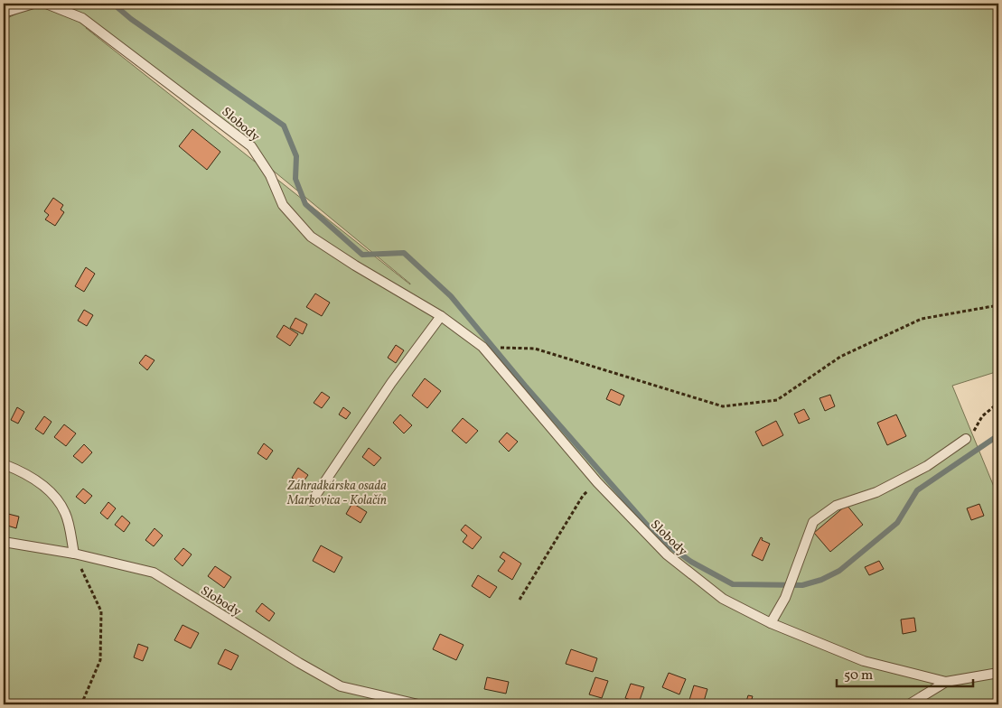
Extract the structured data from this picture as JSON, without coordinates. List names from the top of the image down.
{
  "streets": {
    "lane": ["Slobody"]
  },
  "parks": ["Záhradkárska osada Markovica - Kolačín"],
  "scale_bar": "50 m"
}
